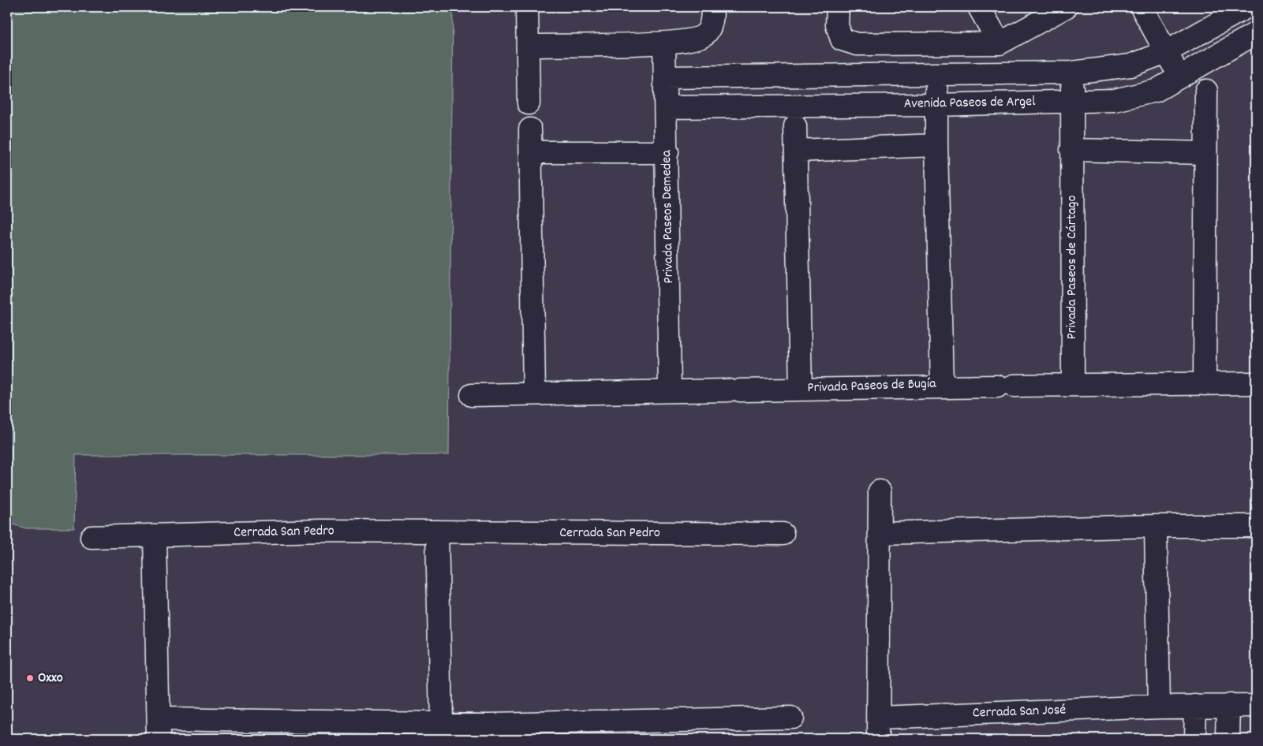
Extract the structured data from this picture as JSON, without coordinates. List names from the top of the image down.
{
  "streets": {
    "street": [
      "Avenida Paseos de Argel",
      "Privada Paseos Demedea",
      "Privada Paseos de Cártago",
      "Privada Paseos de Bugía",
      "Cerrada San Pedro",
      "Cerrada San José"
    ]
  },
  "crossings": [
    ["Avenida Paseos de Argel", "Privada Paseos Demedea"],
    ["Avenida Paseos de Argel", "Privada Paseos de Cártago"],
    ["Avenida Paseos de Argel", "Privada Paseos de Bugía"]
  ],
  "places": ["Oxxo"]
}
